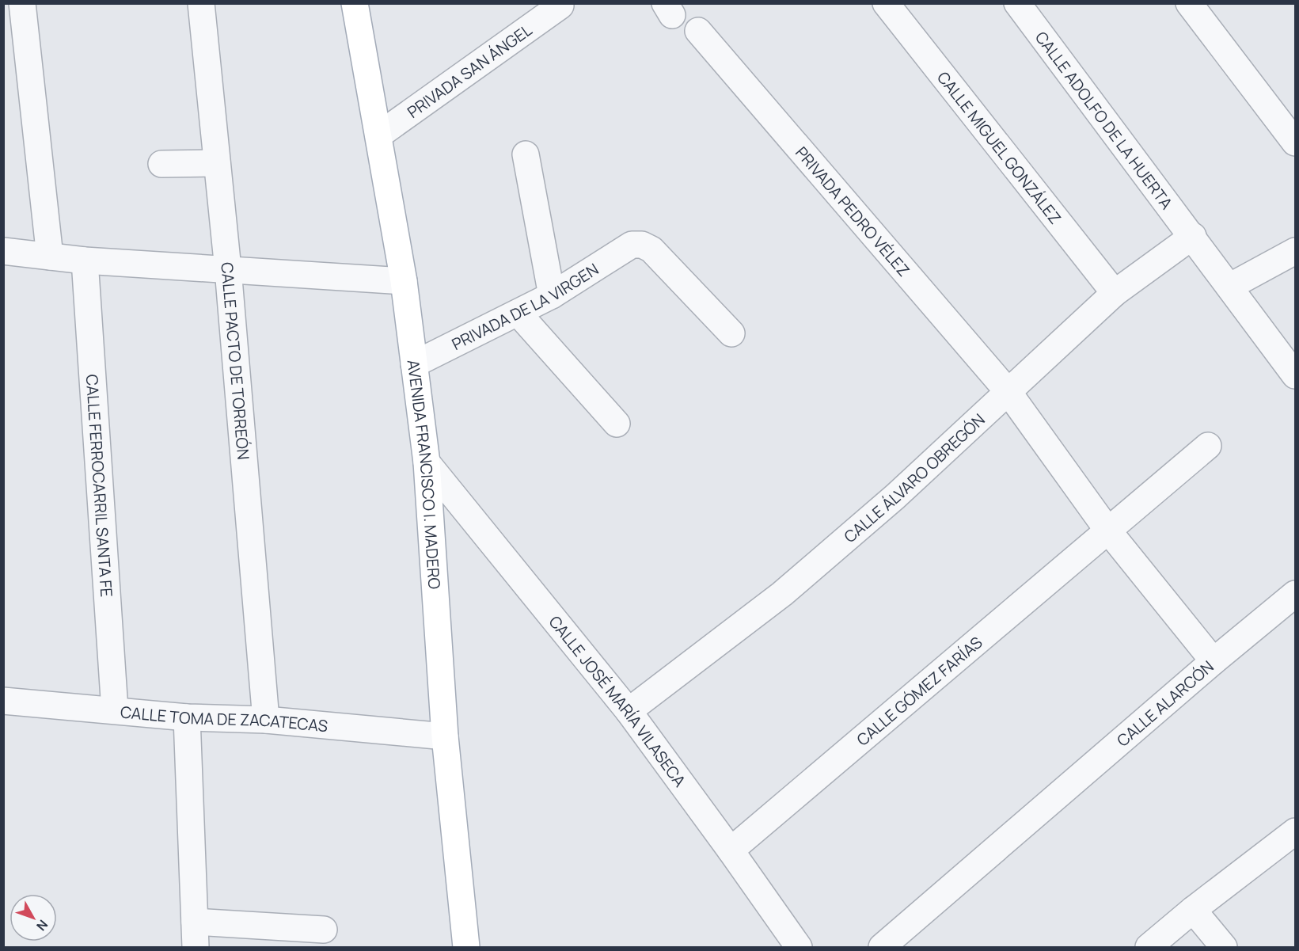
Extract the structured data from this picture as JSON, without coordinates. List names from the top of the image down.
{
  "streets": {
    "main road": ["AVENIDA FRANCISCO I. MADERO"],
    "street": [
      "PRIVADA SAN ÁNGEL",
      "CALLE ADOLFO DE LA HUERTA",
      "CALLE MIGUEL GONZÁLEZ",
      "PRIVADA PEDRO VÉLEZ",
      "PRIVADA DE LA VIRGEN",
      "CALLE PACTO DE TORREÓN",
      "CALLE ÁLVARO OBREGÓN",
      "CALLE FERROCARRIL SANTA FE",
      "CALLE GÓMEZ FARÍAS",
      "CALLE JOSÉ MARÍA VILASECA",
      "CALLE ALARCÓN",
      "CALLE TOMA DE ZACATECAS"
    ]
  },
  "crossings": [
    ["PRIVADA SAN ÁNGEL", "AVENIDA FRANCISCO I. MADERO"],
    ["CALLE ADOLFO DE LA HUERTA", "CALLE ÁLVARO OBREGÓN"],
    ["CALLE MIGUEL GONZÁLEZ", "CALLE ÁLVARO OBREGÓN"],
    ["PRIVADA PEDRO VÉLEZ", "CALLE ÁLVARO OBREGÓN"],
    ["PRIVADA PEDRO VÉLEZ", "CALLE ALARCÓN"],
    ["PRIVADA DE LA VIRGEN", "AVENIDA FRANCISCO I. MADERO"],
    ["CALLE PACTO DE TORREÓN", "CALLE TOMA DE ZACATECAS"],
    ["AVENIDA FRANCISCO I. MADERO", "CALLE JOSÉ MARÍA VILASECA"],
    ["AVENIDA FRANCISCO I. MADERO", "CALLE TOMA DE ZACATECAS"],
    ["CALLE ÁLVARO OBREGÓN", "CALLE JOSÉ MARÍA VILASECA"],
    ["CALLE ÁLVARO OBREGÓN", "CALLE ALARCÓN"],
    ["CALLE FERROCARRIL SANTA FE", "CALLE TOMA DE ZACATECAS"],
    ["CALLE GÓMEZ FARÍAS", "CALLE JOSÉ MARÍA VILASECA"],
    ["CALLE GÓMEZ FARÍAS", "CALLE ALARCÓN"]
  ],
  "north": "bottom right"
}
